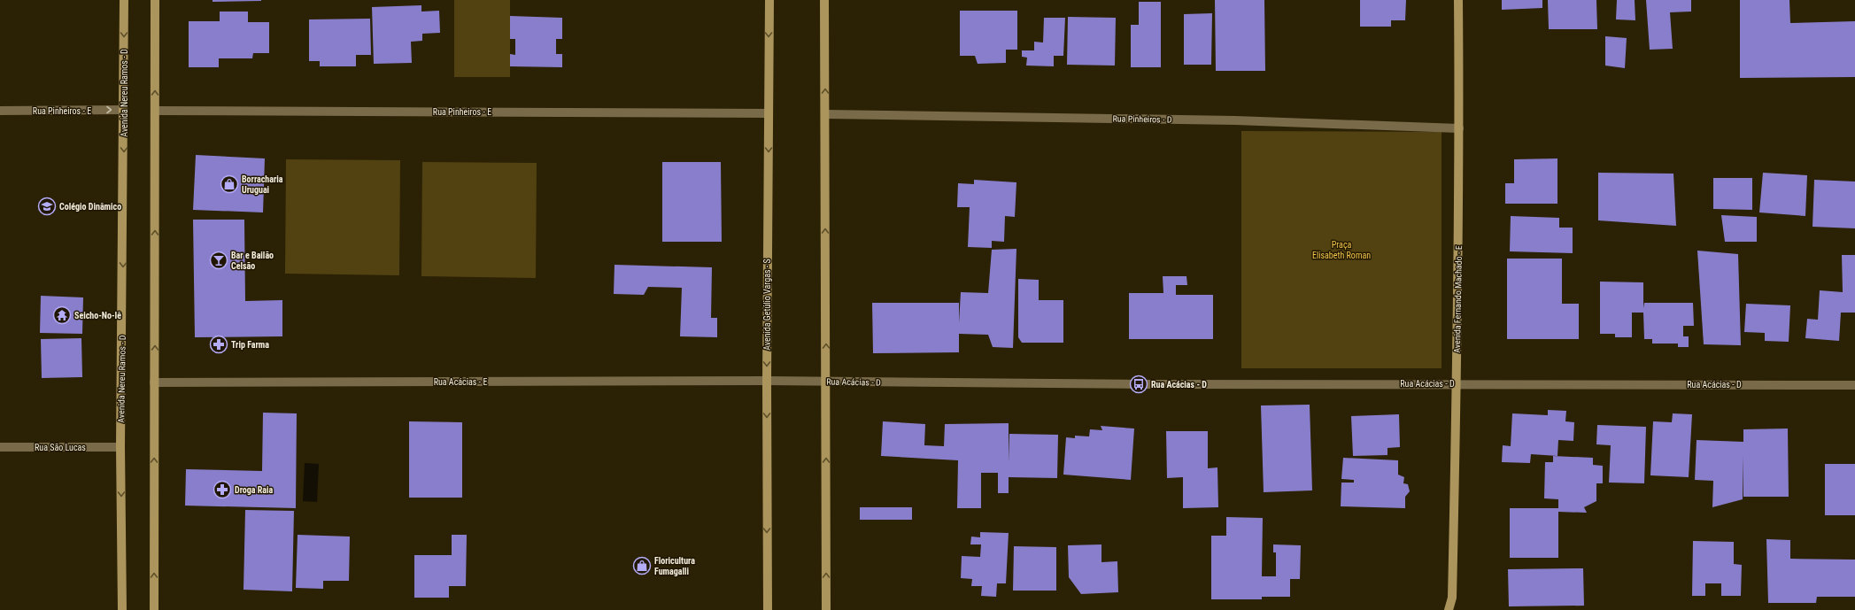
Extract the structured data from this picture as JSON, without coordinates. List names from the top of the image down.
{
  "streets": {
    "street": [
      "Avenida Nereu Ramos - D",
      "Rua Pinheiros - E",
      "Rua Pinheiros - D",
      "Avenida Fernando Machado - E",
      "Avenida Getúlio Vargas - S",
      "Rua Acácias - E",
      "Rua Acácias - D",
      "Rua São Lucas"
    ]
  },
  "crossings": [
    ["Avenida Nereu Ramos - D", "Rua Pinheiros - E"],
    ["Avenida Nereu Ramos - D", "Rua São Lucas"],
    ["Rua Pinheiros - E", "Avenida Getúlio Vargas - S"],
    ["Rua Pinheiros - D", "Avenida Fernando Machado - E"],
    ["Avenida Fernando Machado - E", "Rua Acácias - D"],
    ["Avenida Getúlio Vargas - S", "Rua Acácias - E"],
    ["Avenida Getúlio Vargas - S", "Rua Acácias - D"],
    ["Rua Acácias - E", "Rua Acácias - D"]
  ],
  "parks": ["Praça Elisabeth Roman"],
  "places": {
    "shop": ["Borracharia Uruguai", "Floricultura Fumagalli"],
    "school or university": ["Colégio Dinâmico"],
    "bar": ["Bar e Bailão Celsão"],
    "temple": ["Seicho-No-Iê"],
    "pharmacy": ["Trip Farma", "Droga Raia"],
    "bus stop": ["Rua Acácias - D"]
  }
}
